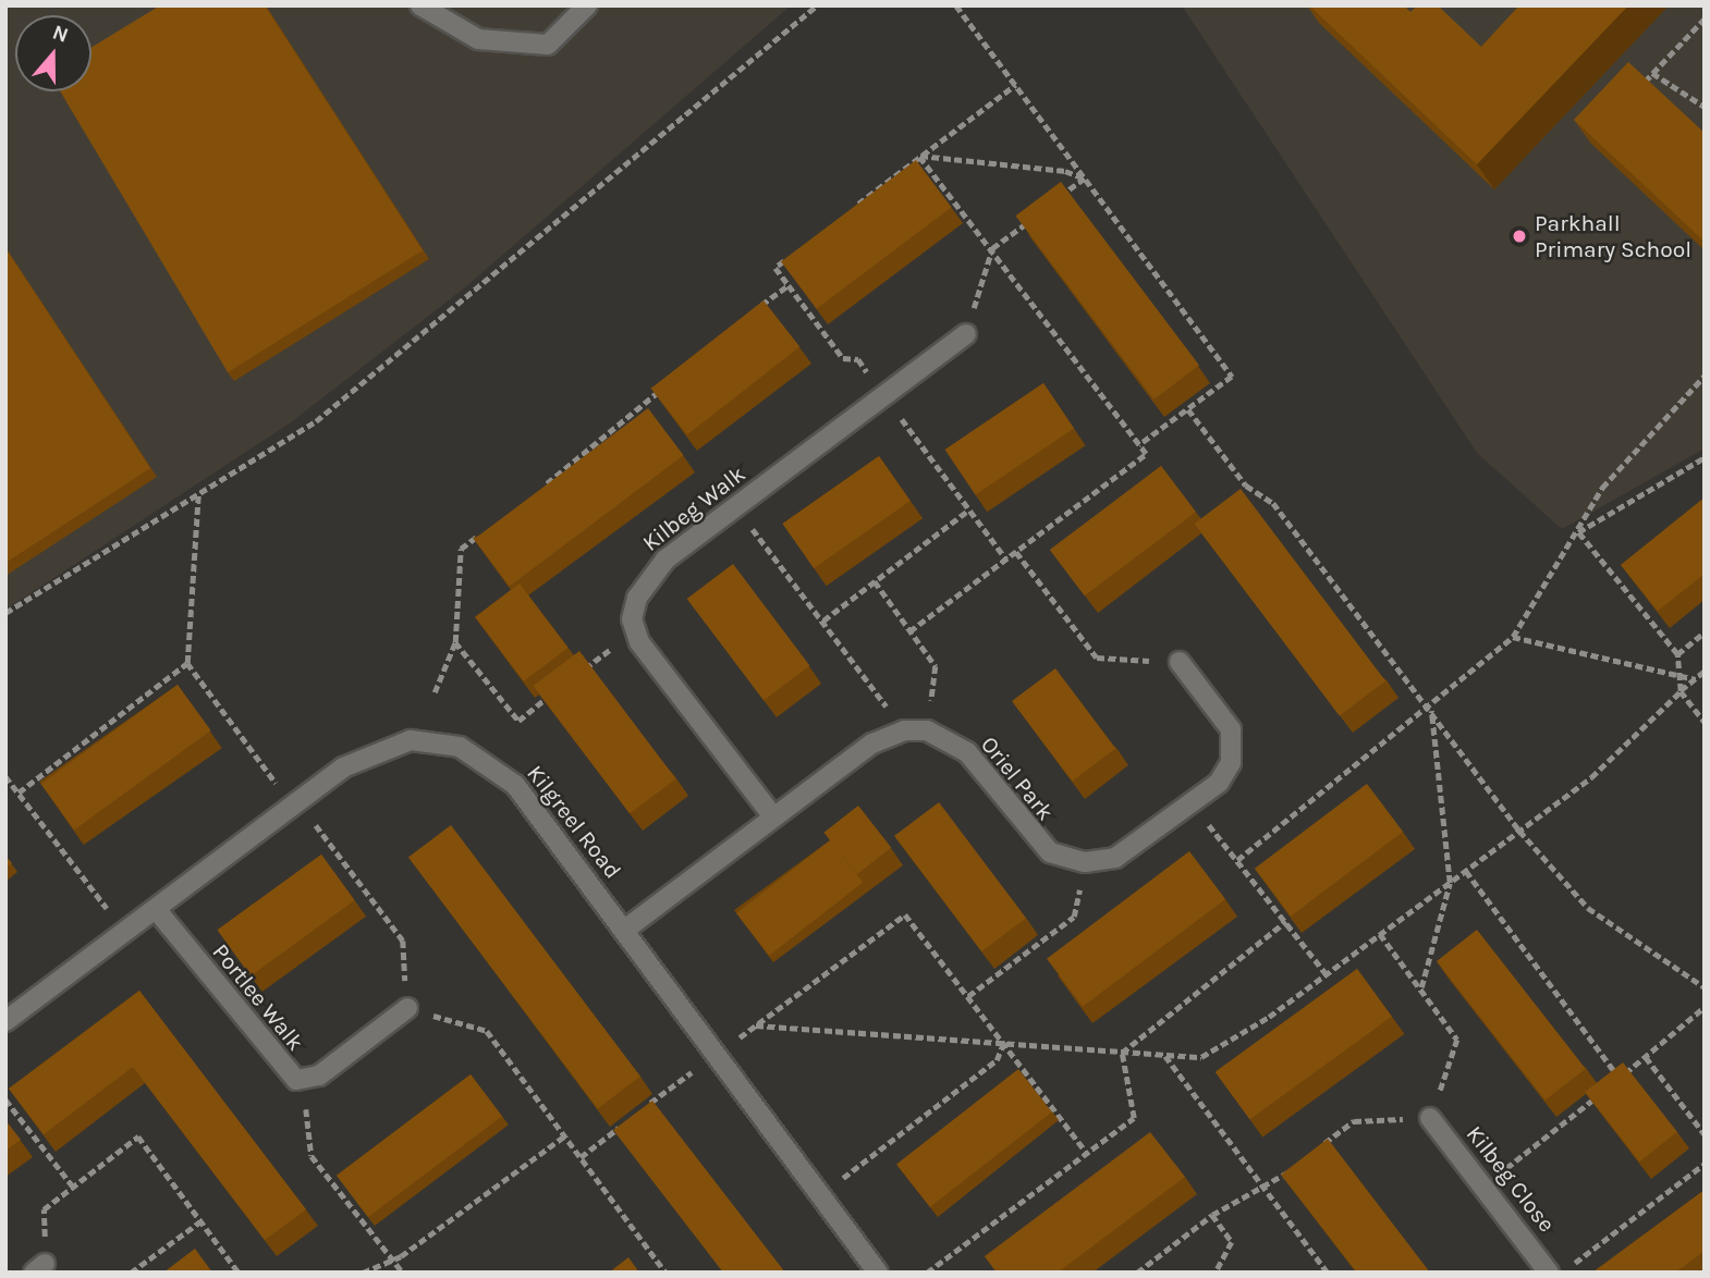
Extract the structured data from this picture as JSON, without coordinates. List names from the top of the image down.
{
  "streets": {
    "street": [
      "Kilbeg Walk",
      "Oriel Park",
      "Kilgreel Road",
      "Portlee Walk",
      "Kilbeg Close"
    ]
  },
  "crossings": [
    ["Kilgreel Road", "Portlee Walk"]
  ],
  "places": ["Parkhall Primary School"],
  "north": "top"
}
